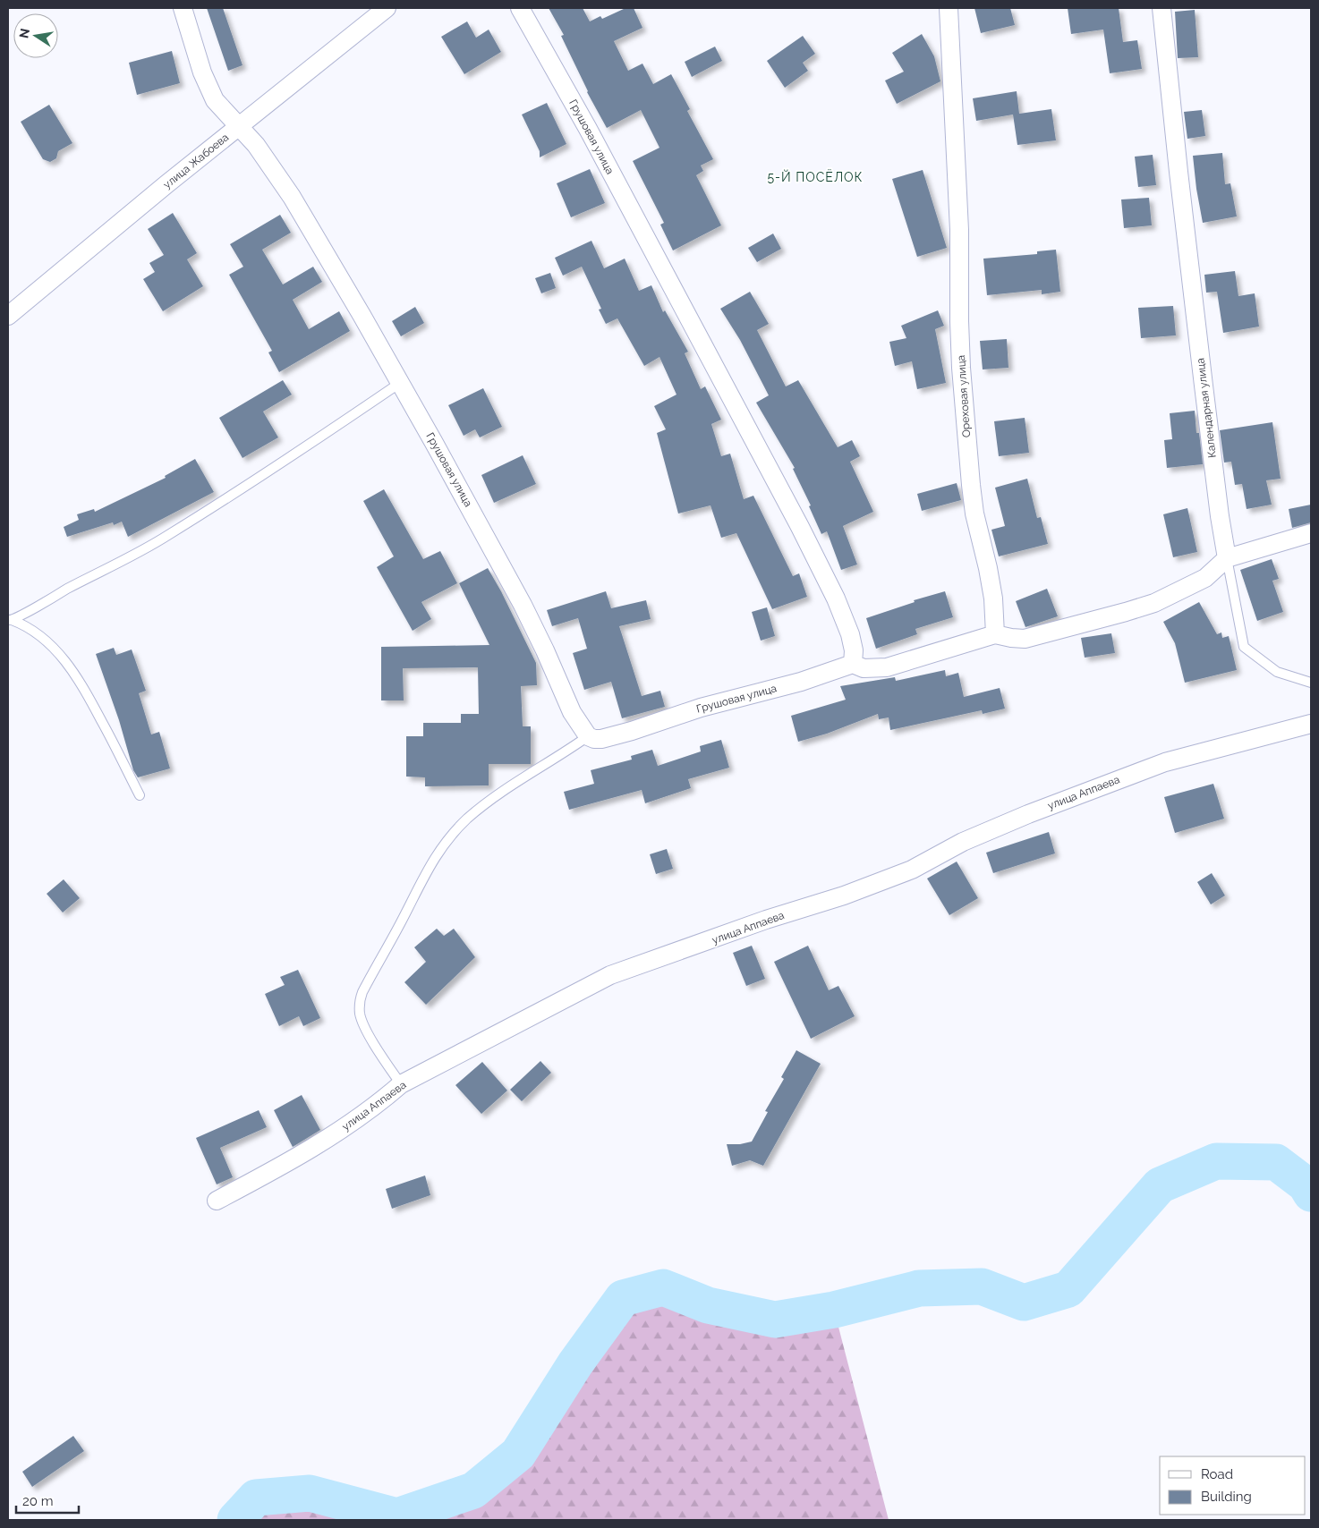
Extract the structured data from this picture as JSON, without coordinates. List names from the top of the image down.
{
  "streets": {
    "street": [
      "Грушовая улица",
      "улица Жабоева",
      "Ореховая улица",
      "Календарная улица",
      "улица Аппаева"
    ]
  },
  "crossings": [
    ["Грушовая улица", "улица Жабоева"]
  ],
  "districts": ["5-Й ПОСЁЛОК"],
  "legend": ["Road", "Building"],
  "scale_bar": "20 m",
  "north": "left"
}
